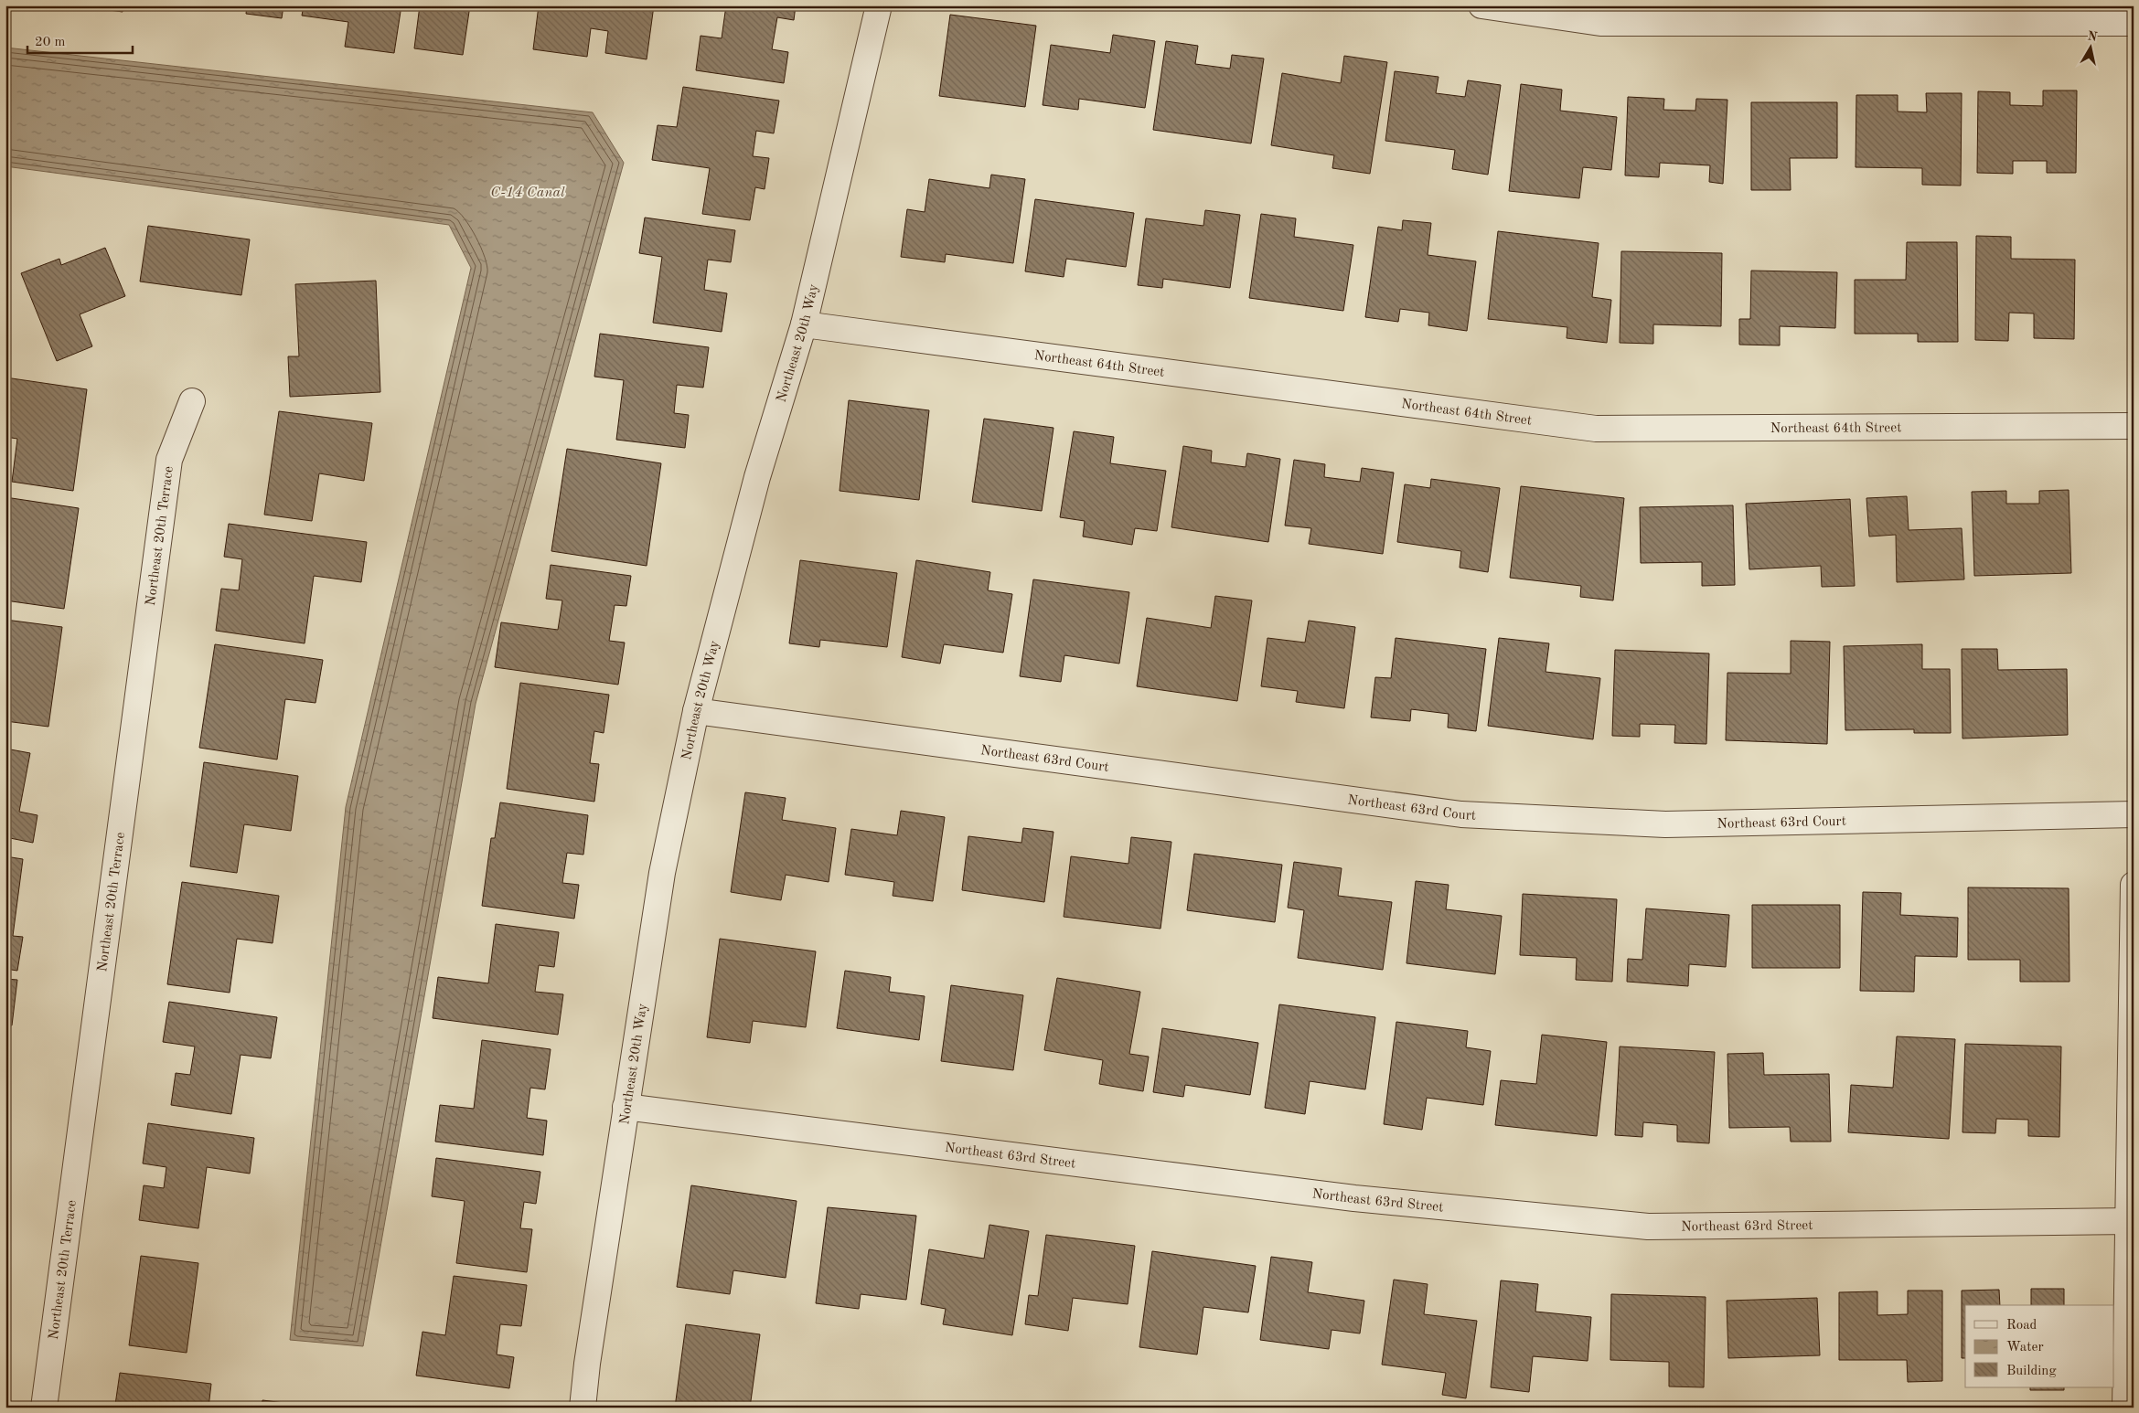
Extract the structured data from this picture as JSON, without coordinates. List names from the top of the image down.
{
  "streets": {
    "street": [
      "Northeast 20th Way",
      "Northeast 64th Street",
      "Northeast 20th Terrace",
      "Northeast 63rd Court",
      "Northeast 63rd Street"
    ]
  },
  "crossings": [
    ["Northeast 20th Way", "Northeast 64th Street"],
    ["Northeast 20th Way", "Northeast 63rd Court"],
    ["Northeast 20th Way", "Northeast 63rd Street"]
  ],
  "water": ["C-14 Canal"],
  "legend": ["Road", "Water", "Building"],
  "scale_bar": "20 m",
  "north": "top"
}
